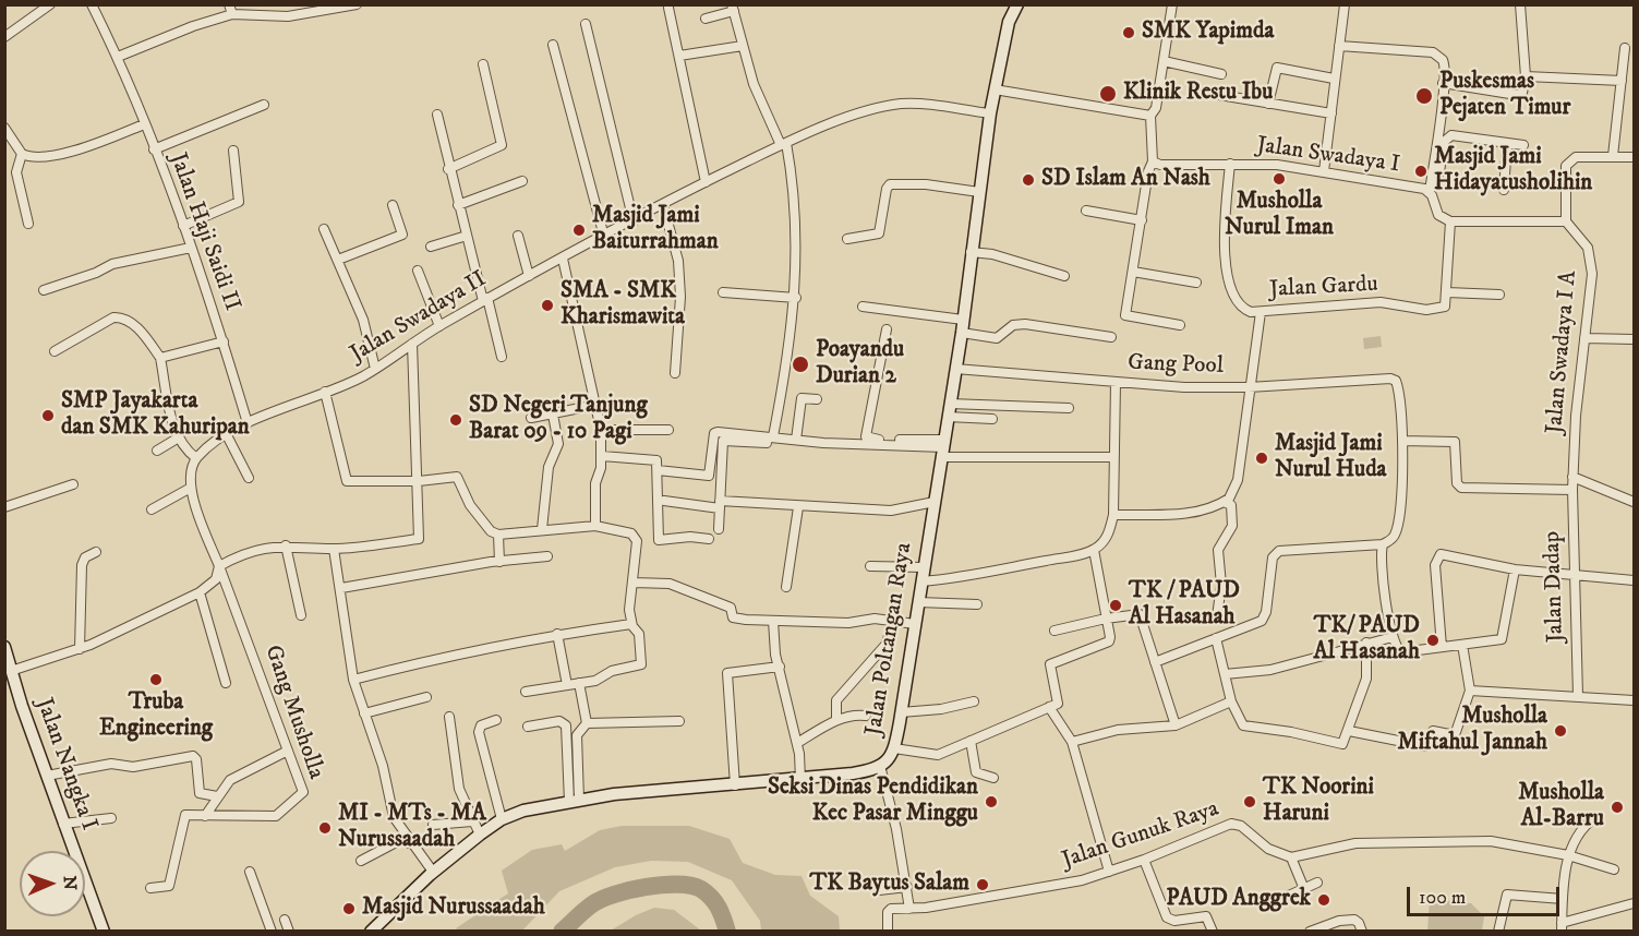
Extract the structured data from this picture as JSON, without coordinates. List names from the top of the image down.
{
  "streets": {
    "street": [
      "Jalan Swadaya I",
      "Jalan Haji Saidi II",
      "Jalan Gardu",
      "Jalan Swadaya II",
      "Jalan Swadaya I A",
      "Gang Pool",
      "Jalan Dadap",
      "Jalan Poltangan Raya",
      "Gang Musholla",
      "Jalan Nangka I",
      "Jalan Gunuk Raya"
    ]
  },
  "crossings": [
    ["Jalan Swadaya I", "Jalan Gardu"],
    ["Jalan Haji Saidi II", "Jalan Swadaya II"],
    ["Jalan Swadaya II", "Jalan Poltangan Raya"],
    ["Jalan Swadaya I A", "Jalan Dadap"],
    ["Gang Pool", "Jalan Poltangan Raya"]
  ],
  "places": [
    "SMK Yapimda",
    "Klinik Restu Ibu",
    "Puskesmas Pejaten Timur",
    "Masjid Jami Hidayatusholihin",
    "Musholla Nurul Iman",
    "SD Islam An Nash",
    "Masjid Jami Baiturrahman",
    "SMA - SMK Kharismawita",
    "Poayandu Durian 2",
    "SMP Jayakarta dan SMK Kahuripan",
    "SD Negeri Tanjung Barat 09 - 10 Pagi",
    "Masjid Jami Nurul Huda",
    "TK / PAUD Al Hasanah",
    "TK/ PAUD Al Hasanah",
    "Truba Engineering",
    "Musholla Miftahul Jannah",
    "Seksi Dinas Pendidikan Kec Pasar Minggu",
    "TK Noorini Haruni",
    "Musholla Al-Barru",
    "MI - MTs - MA Nurussaadah",
    "TK Baytus Salam",
    "PAUD Anggrek",
    "Masjid Nurussaadah"
  ],
  "scale_bar": "100 m",
  "north": "right"
}
